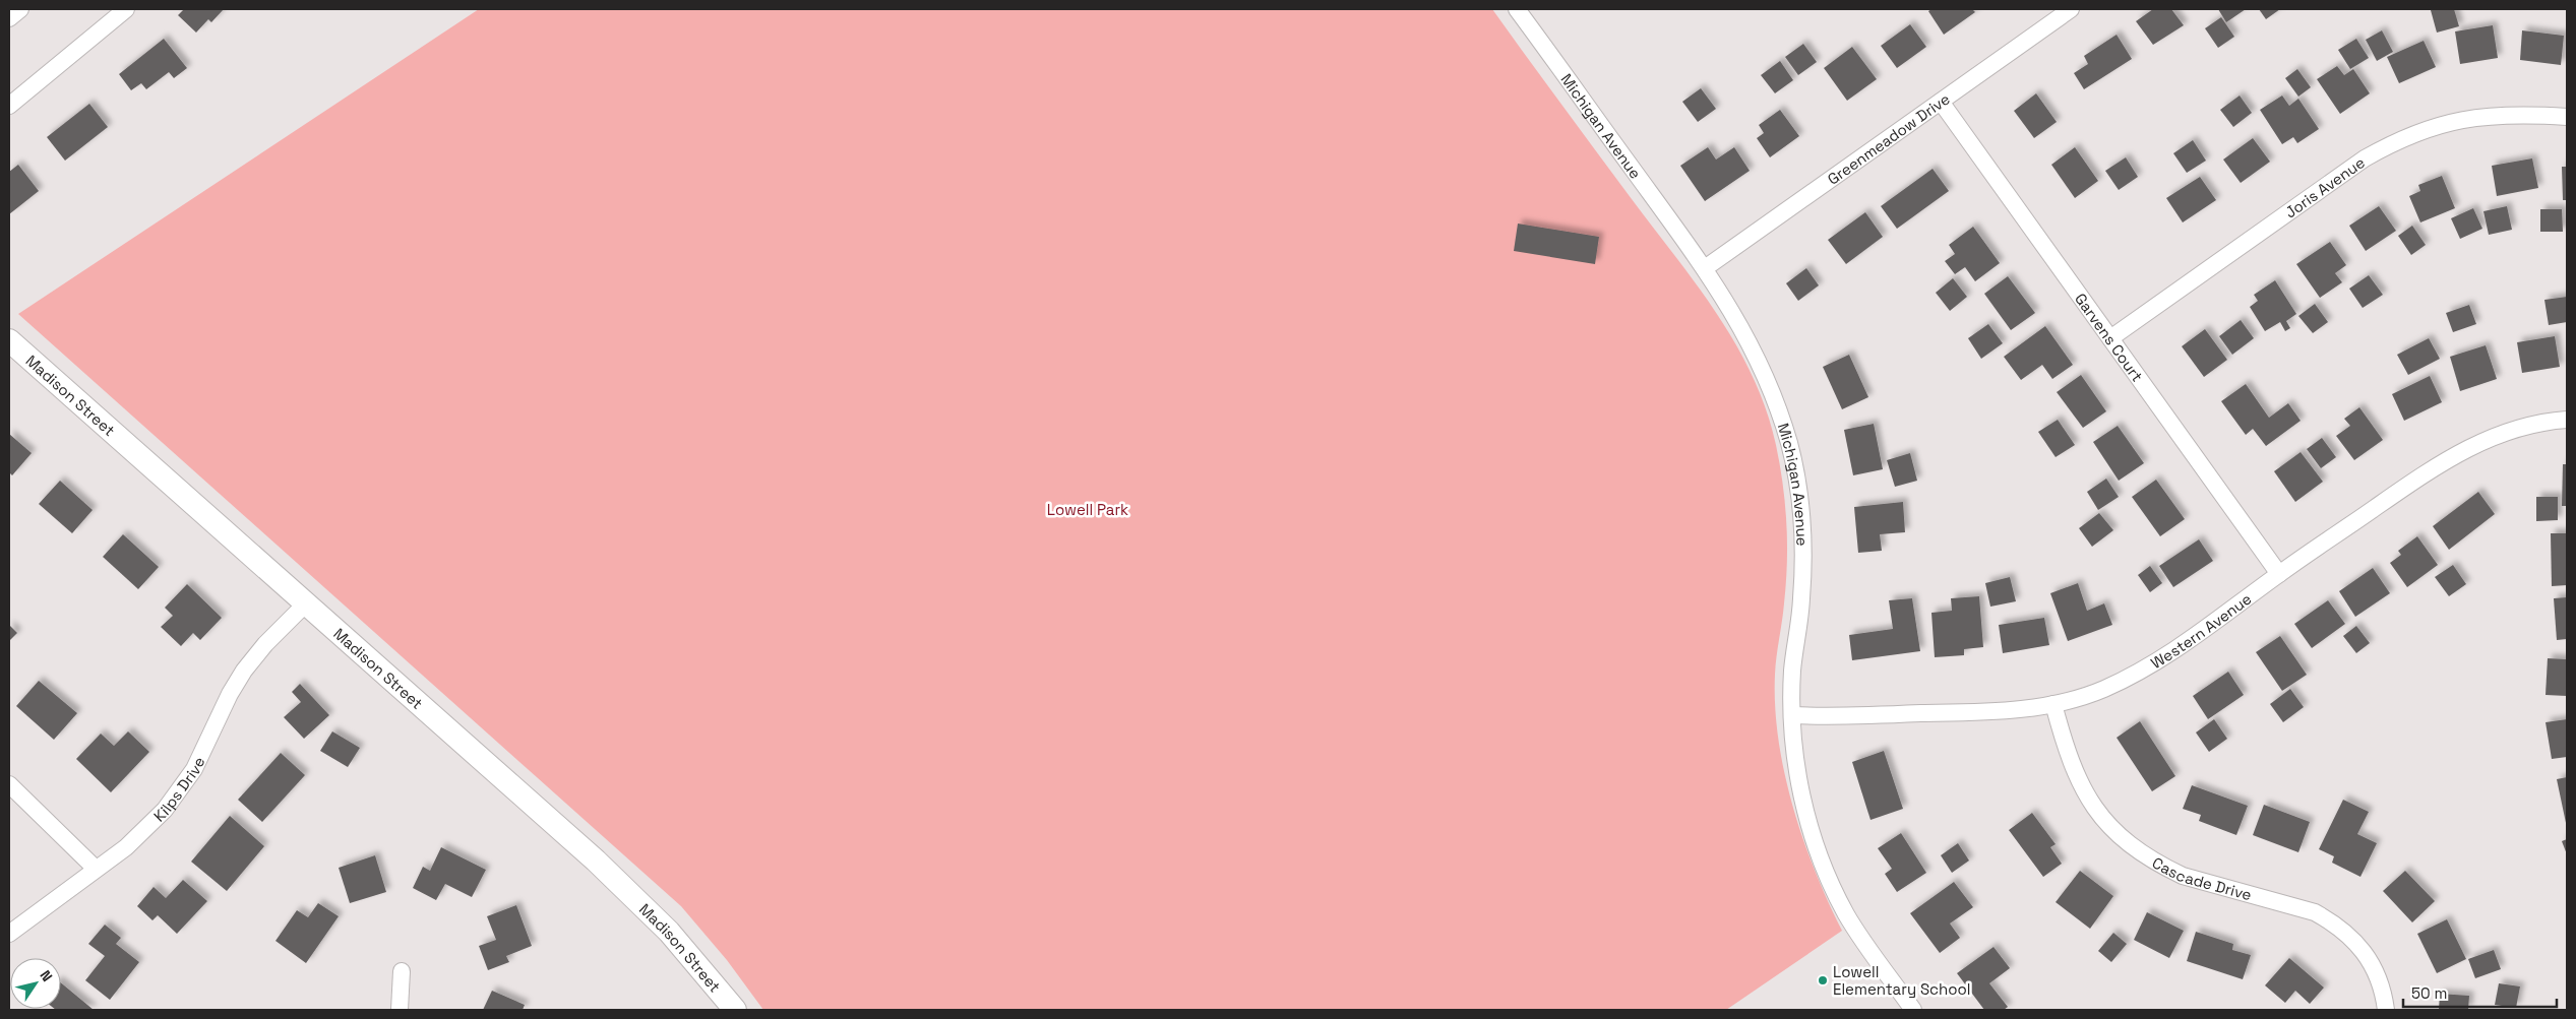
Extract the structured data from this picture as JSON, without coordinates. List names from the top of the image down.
{
  "streets": {
    "street": [
      "Michigan Avenue",
      "Greenmeadow Drive",
      "Joris Avenue",
      "Garvens Court",
      "Madison Street",
      "Western Avenue",
      "Kilps Drive",
      "Cascade Drive"
    ]
  },
  "crossings": [
    ["Michigan Avenue", "Greenmeadow Drive"],
    ["Michigan Avenue", "Western Avenue"],
    ["Greenmeadow Drive", "Garvens Court"],
    ["Joris Avenue", "Garvens Court"],
    ["Garvens Court", "Western Avenue"],
    ["Madison Street", "Kilps Drive"],
    ["Western Avenue", "Cascade Drive"]
  ],
  "parks": ["Lowell Park"],
  "places": ["Lowell Elementary School"],
  "scale_bar": "50 m",
  "north": "top right"
}
